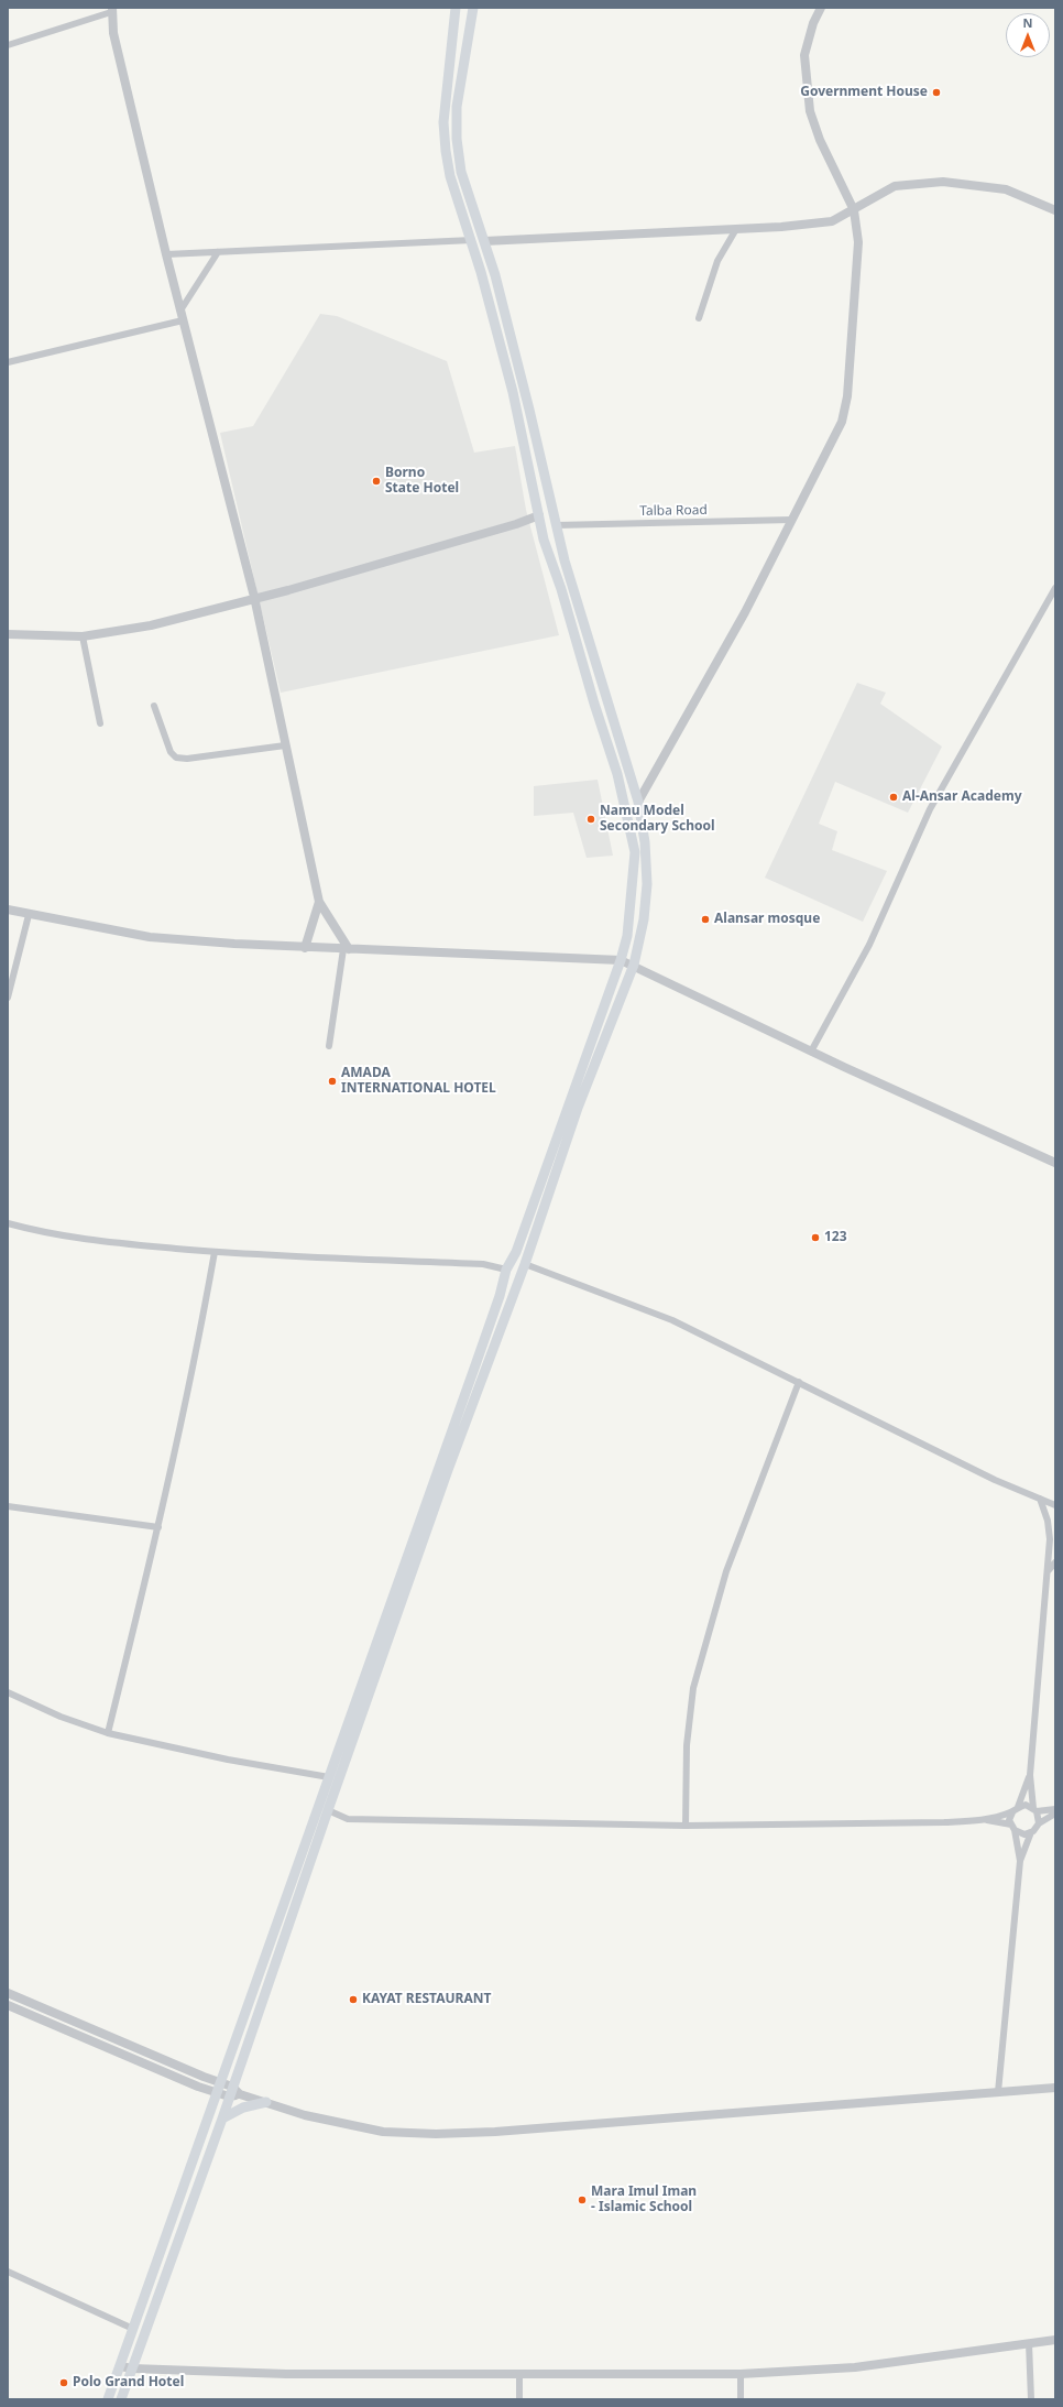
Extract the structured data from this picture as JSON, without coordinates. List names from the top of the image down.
{
  "streets": {
    "street": ["Talba Road"]
  },
  "places": [
    "Government House",
    "Borno State Hotel",
    "Al-Ansar Academy",
    "Namu Model Secondary School",
    "Alansar mosque",
    "AMADA INTERNATIONAL HOTEL",
    "123",
    "KAYAT RESTAURANT",
    "Mara Imul Iman - Islamic School",
    "Polo Grand Hotel"
  ],
  "north": "top"
}
